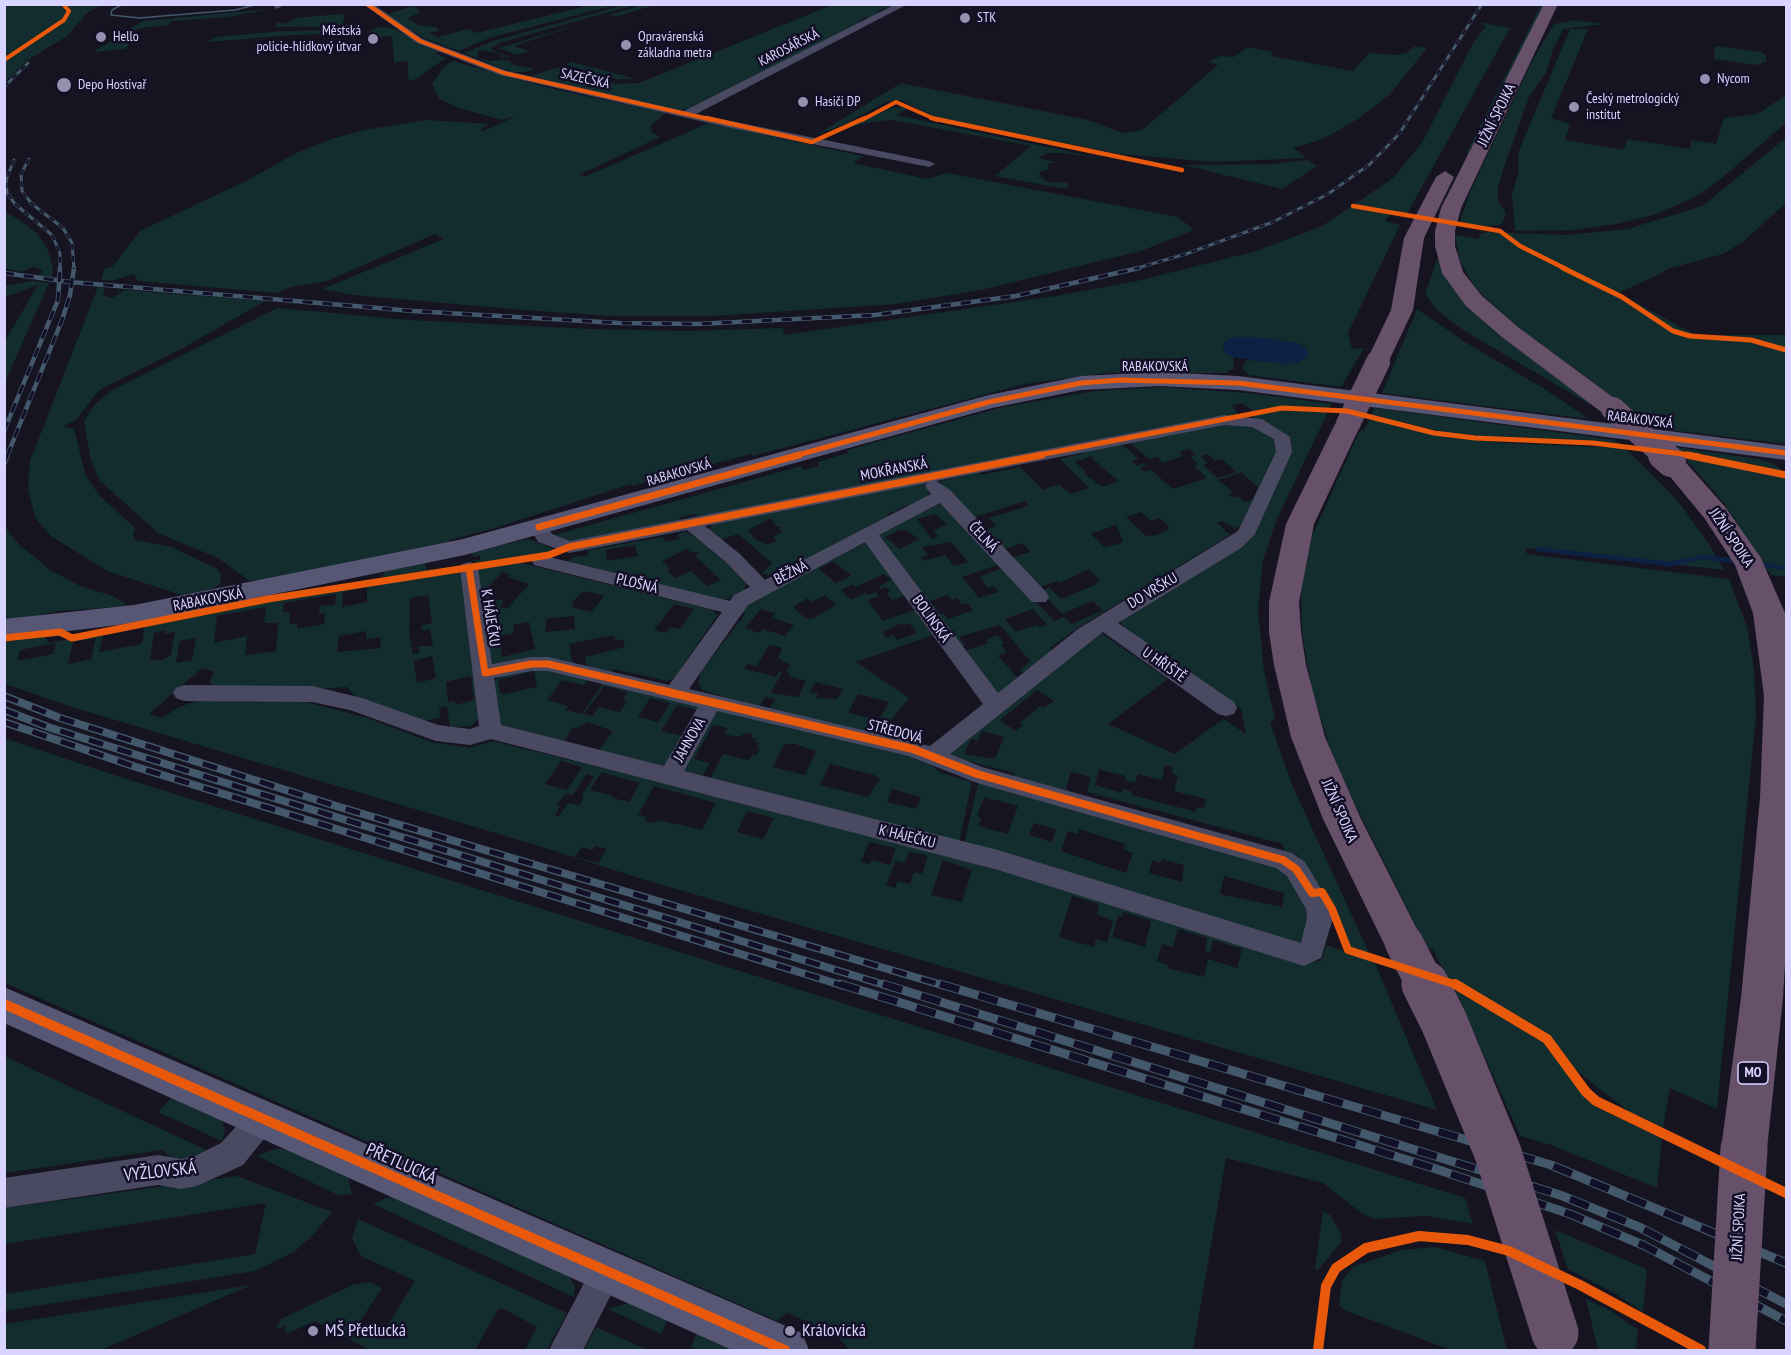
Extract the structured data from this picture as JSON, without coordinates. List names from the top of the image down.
{
  "streets": {
    "highway": ["JIŽNÍ SPOJKA", "MO"],
    "main road": ["RABAKOVSKÁ", "PŘETLUCKÁ"],
    "street": [
      "KAROSÁŘSKÁ",
      "SAZEČSKÁ",
      "MOKŘANSKÁ",
      "ČELNÁ",
      "BĚŽNÁ",
      "PLOŠNÁ",
      "DO VRŠKU",
      "K HÁJEČKU",
      "BOLINSKÁ",
      "U HŘIŠTĚ",
      "STŘEDOVÁ",
      "JAHNOVA",
      "VYŽLOVSKÁ"
    ]
  },
  "crossings": [
    ["KAROSÁŘSKÁ", "SAZEČSKÁ"],
    ["RABAKOVSKÁ", "MOKŘANSKÁ"],
    ["MOKŘANSKÁ", "ČELNÁ"],
    ["MOKŘANSKÁ", "DO VRŠKU"],
    ["ČELNÁ", "BĚŽNÁ"],
    ["BĚŽNÁ", "PLOŠNÁ"],
    ["BĚŽNÁ", "BOLINSKÁ"],
    ["BĚŽNÁ", "STŘEDOVÁ"],
    ["DO VRŠKU", "BOLINSKÁ"],
    ["DO VRŠKU", "U HŘIŠTĚ"],
    ["DO VRŠKU", "STŘEDOVÁ"],
    ["K HÁJEČKU", "STŘEDOVÁ"],
    ["K HÁJEČKU", "JAHNOVA"],
    ["STŘEDOVÁ", "JAHNOVA"],
    ["PŘETLUCKÁ", "VYŽLOVSKÁ"]
  ],
  "places": [
    "STK",
    "Hello",
    "Městská policie-hlídkový útvar",
    "Opravárenská základna metra",
    "Nycom",
    "Depo Hostivař",
    "Hasiči DP",
    "Český metrologický institut",
    "MŠ Přetlucká",
    "Královická"
  ]
}
